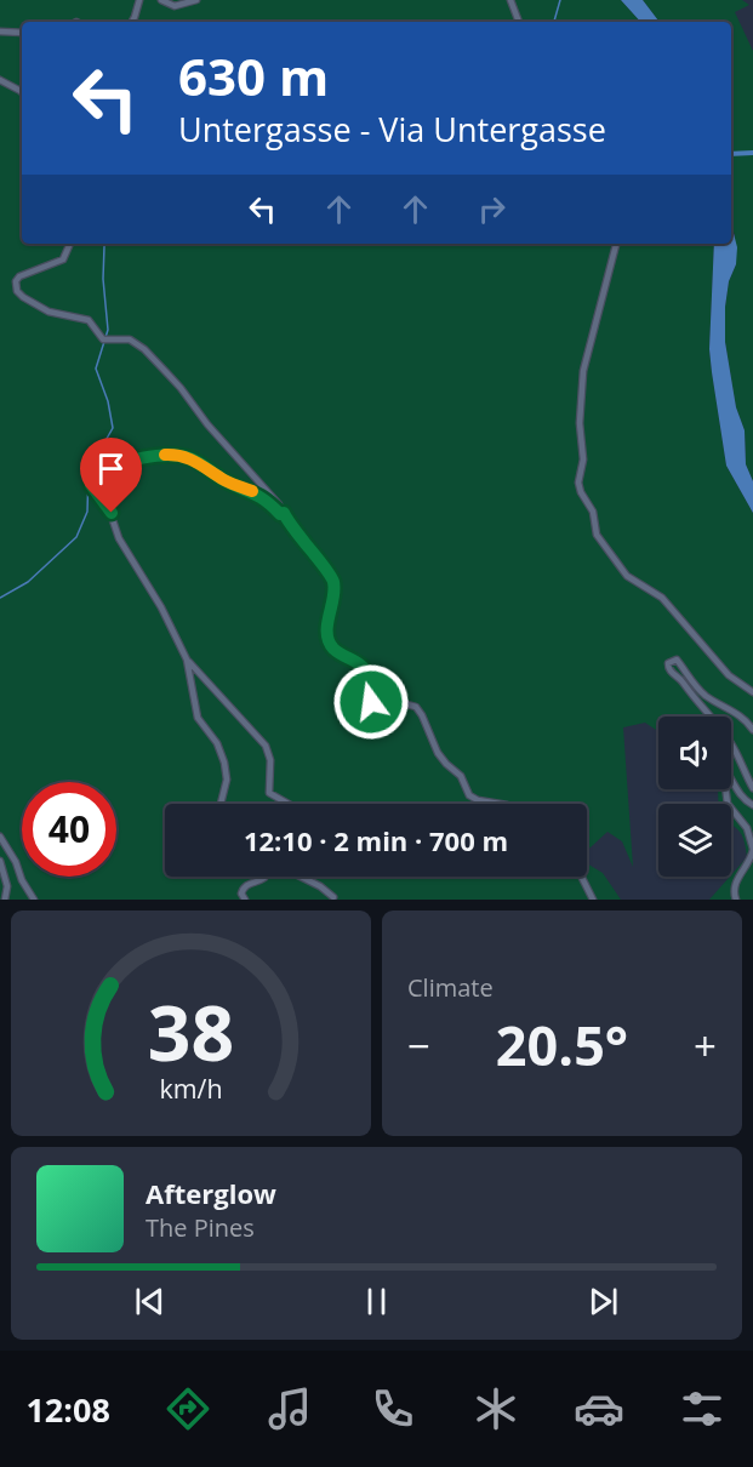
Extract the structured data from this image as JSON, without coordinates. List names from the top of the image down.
{
  "page": {
    "turn": ["630 m", "Untergasse - Via Untergasse"],
    "limit": "40",
    "trip": "12:10 · 2 min · 700 m",
    "tile": "Climate",
    "heat": ["−", "20.5°", "+"],
    "song": ["Afterglow", "The Pines"],
    "tabs": "12:08",
    "gauge": ["38", "km/h"]
  }
}
